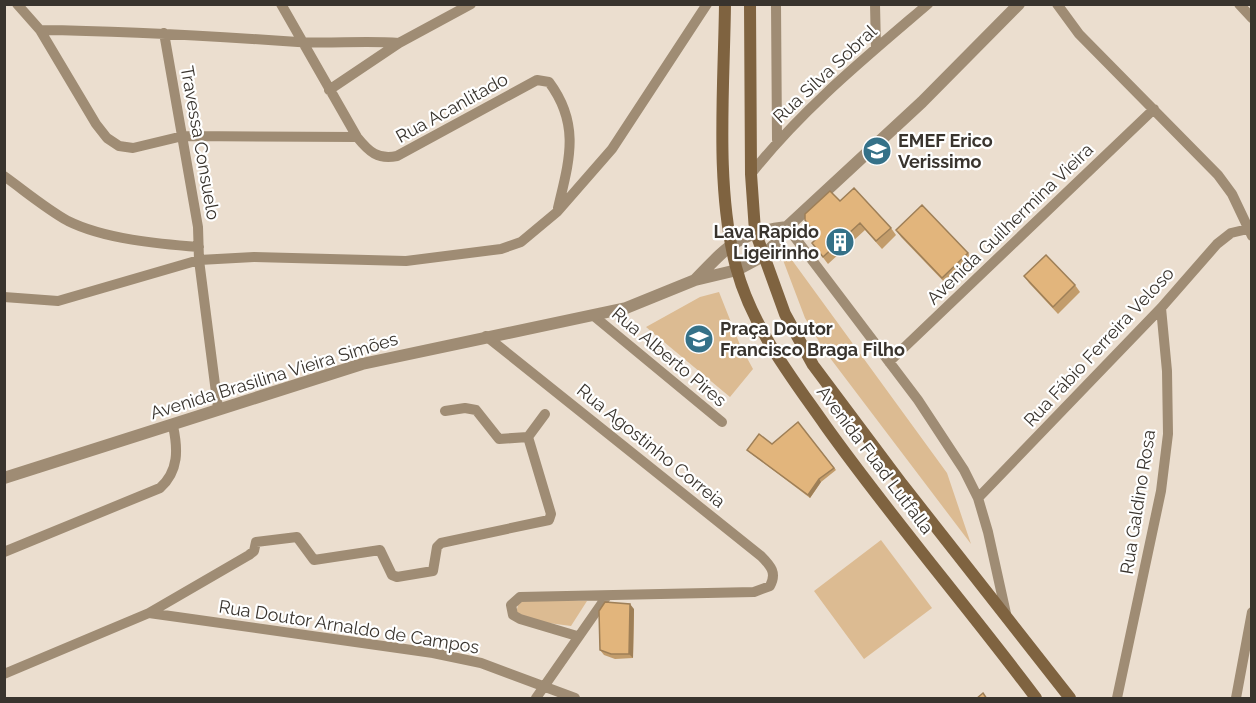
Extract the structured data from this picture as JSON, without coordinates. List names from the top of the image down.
{
  "streets": {
    "main road": ["Avenida Fuad Lutfalla"],
    "street": [
      "Rua Silva Sobral",
      "Rua Acanlitado",
      "Travessa Consuelo",
      "Avenida Guilhermina Vieira",
      "Rua Fábio Ferreira Veloso",
      "Rua Alberto Pires",
      "Avenida Brasilina Vieira Simões",
      "Rua Agostinho Correia",
      "Rua Galdino Rosa",
      "Rua Doutor Arnaldo de Campos"
    ]
  },
  "crossings": [
    ["Rua Silva Sobral", "Avenida Fuad Lutfalla"],
    ["Travessa Consuelo", "Avenida Brasilina Vieira Simões"],
    ["Avenida Guilhermina Vieira", "Avenida Fuad Lutfalla"],
    ["Rua Fábio Ferreira Veloso", "Avenida Fuad Lutfalla"],
    ["Rua Fábio Ferreira Veloso", "Rua Galdino Rosa"],
    ["Rua Alberto Pires", "Avenida Brasilina Vieira Simões"],
    ["Avenida Brasilina Vieira Simões", "Rua Agostinho Correia"],
    ["Avenida Brasilina Vieira Simões", "Avenida Fuad Lutfalla"]
  ],
  "places": {
    "school or university": ["EMEF Erico Verissimo", "Praça Doutor Francisco Braga Filho"],
    "building": ["Lava Rapido Ligeirinho"]
  }
}
